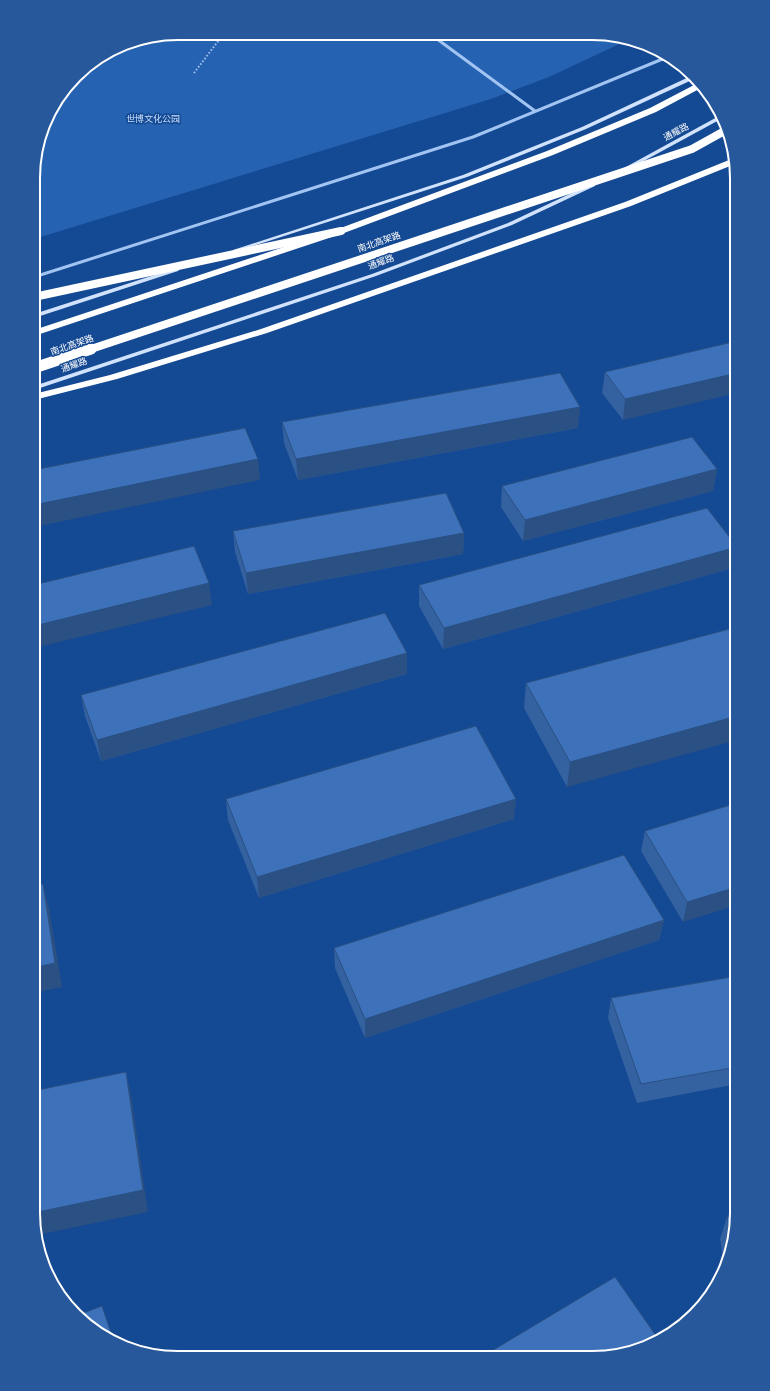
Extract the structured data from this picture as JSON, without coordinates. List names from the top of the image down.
{
  "streets": {
    "highway": ["南北高架路"],
    "street": ["通耀路"]
  },
  "parks": ["世博文化公园"]
}
